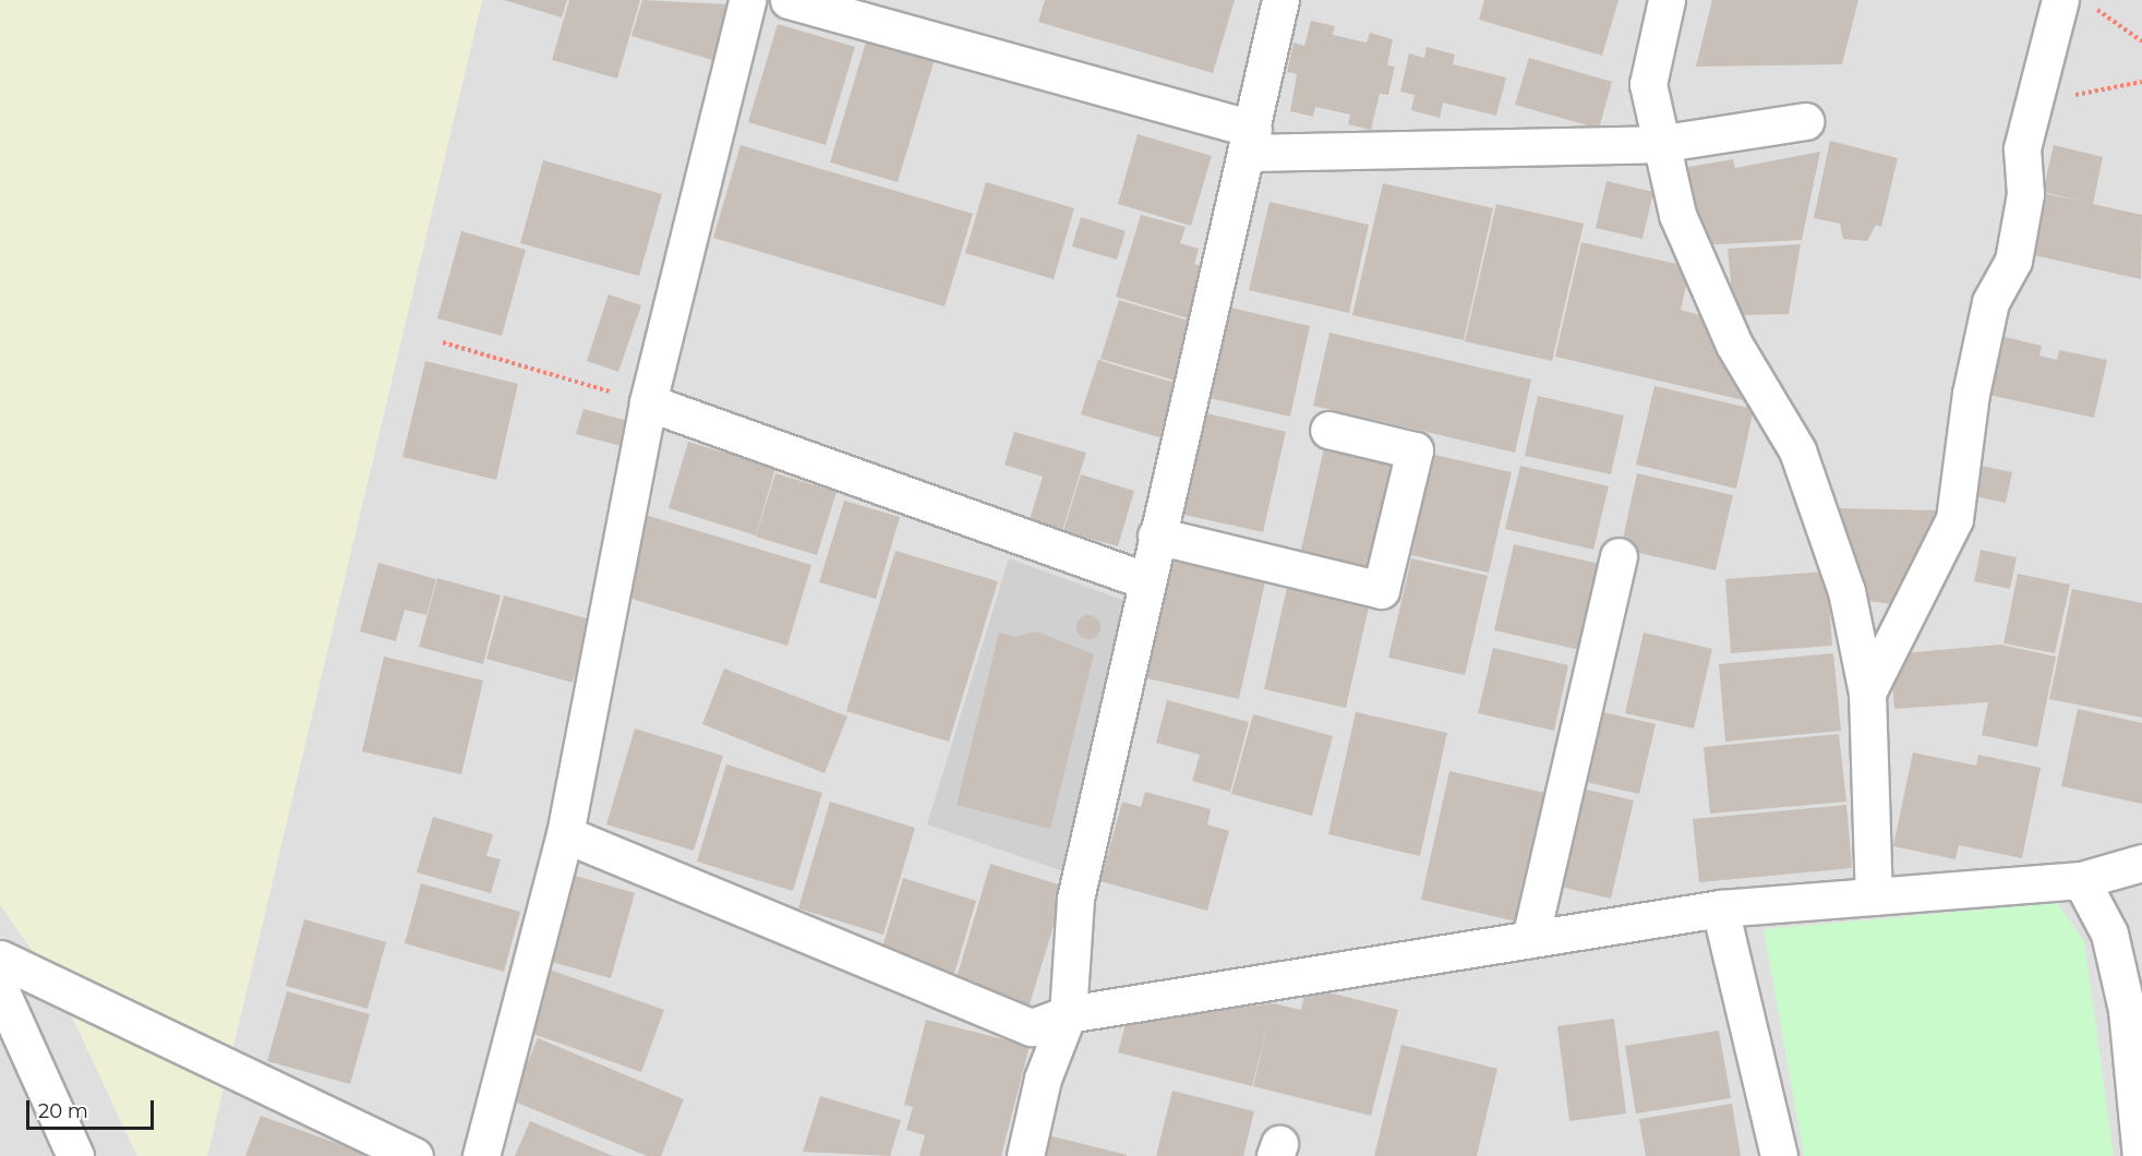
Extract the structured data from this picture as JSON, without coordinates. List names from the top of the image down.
{
  "scale_bar": "20 m"
}
